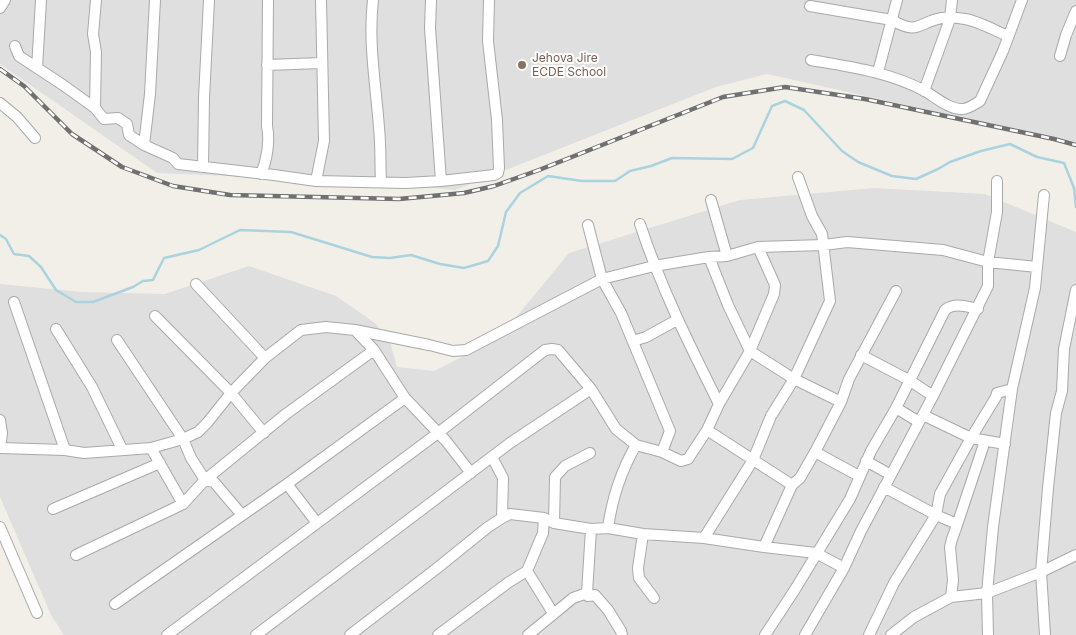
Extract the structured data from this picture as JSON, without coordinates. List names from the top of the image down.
{
  "places": ["Jehova Jire ECDE School"]
}
